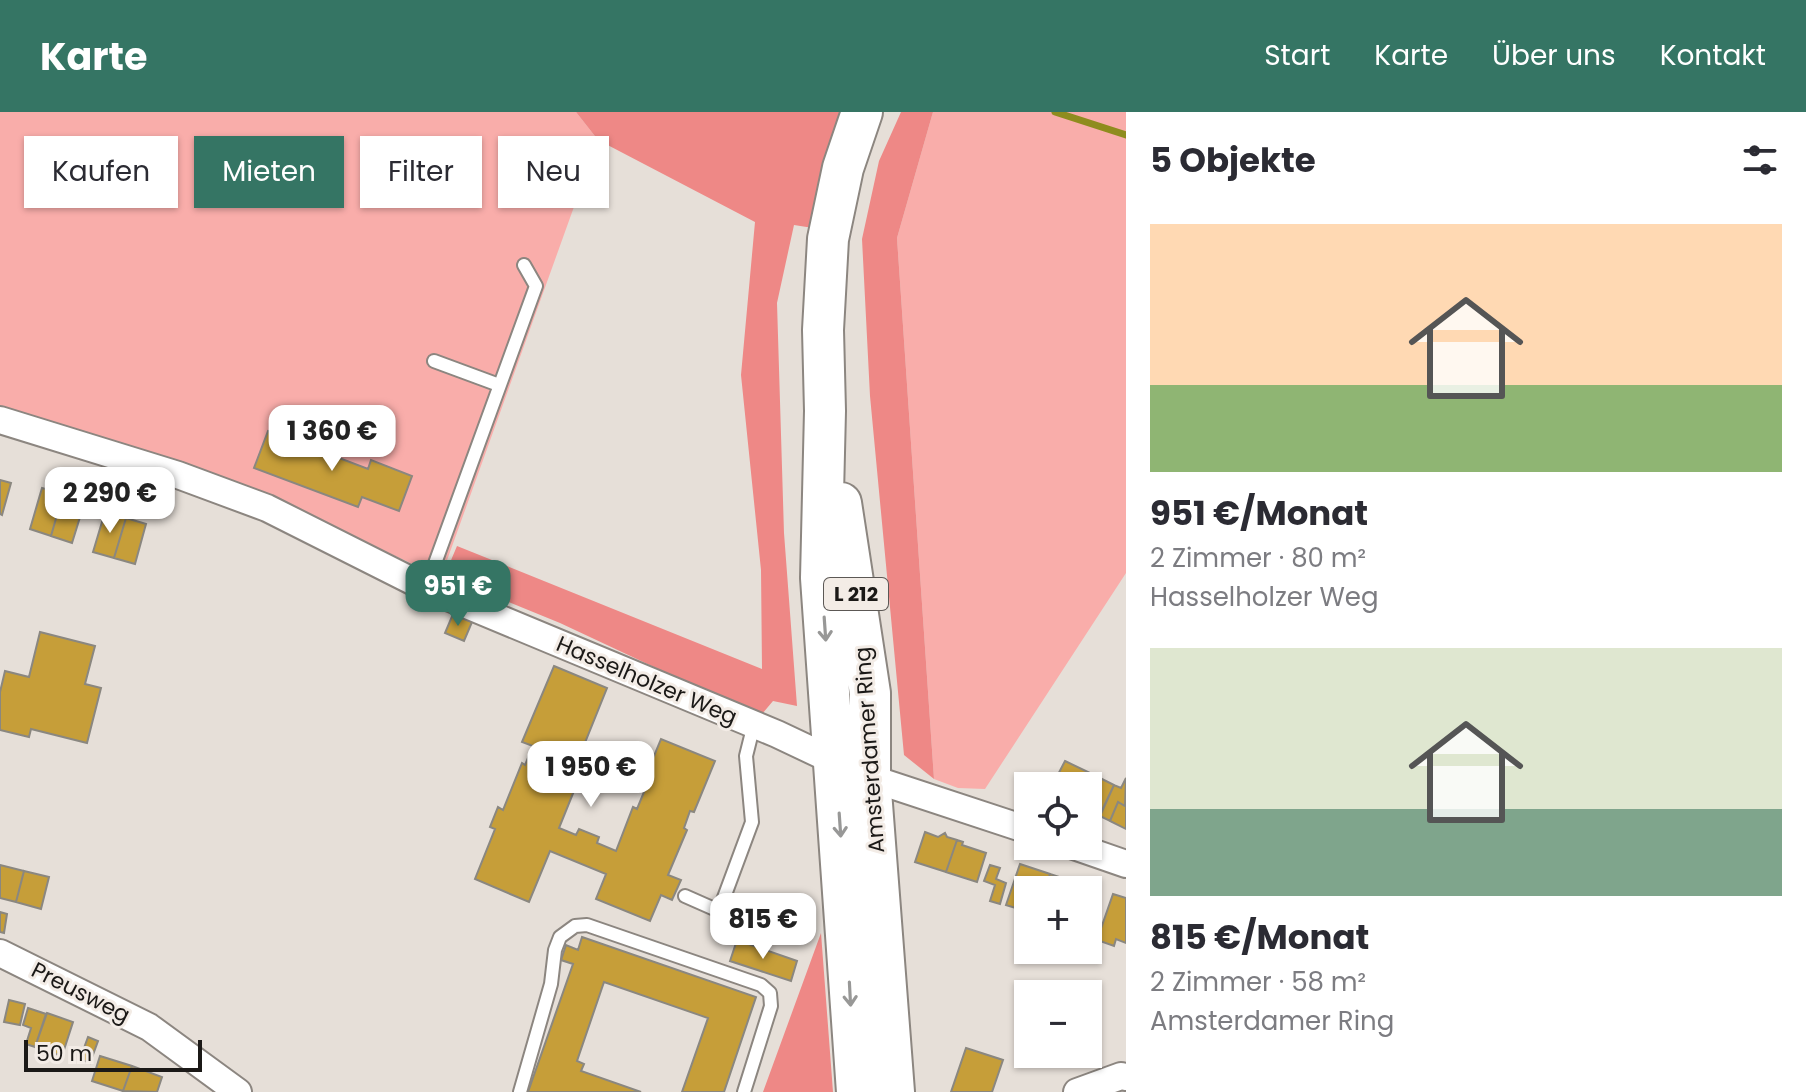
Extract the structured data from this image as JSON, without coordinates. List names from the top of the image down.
{
  "streets": {
    "main road": ["L 212", "Amsterdamer Ring"],
    "street": ["Hasselholzer Weg", "Preusweg"]
  },
  "crossings": [
    ["Hasselholzer Weg", "Amsterdamer Ring"]
  ],
  "scale_bar": "50 m",
  "page": {
    "header": "Karte",
    "nav": [
      "Start",
      "Karte",
      "Über uns",
      "Kontakt"
    ],
    "heading": "5 Objekte",
    "chip": [
      "Kaufen",
      "Mieten",
      "Filter",
      "Neu"
    ],
    "list": [
      {
        "name": "951 €/Monat",
        "note": "2 Zimmer · 80 m² · Hasselholzer Weg"
      },
      {
        "name": "815 €/Monat",
        "note": "2 Zimmer · 58 m² · Amsterdamer Ring"
      }
    ],
    "price": [
      "1 360 €",
      "2 290 €",
      "951 €",
      "1 950 €",
      "815 €"
    ],
    "map_buttons": ["+", "−"],
    "scale": "50 m"
  }
}
